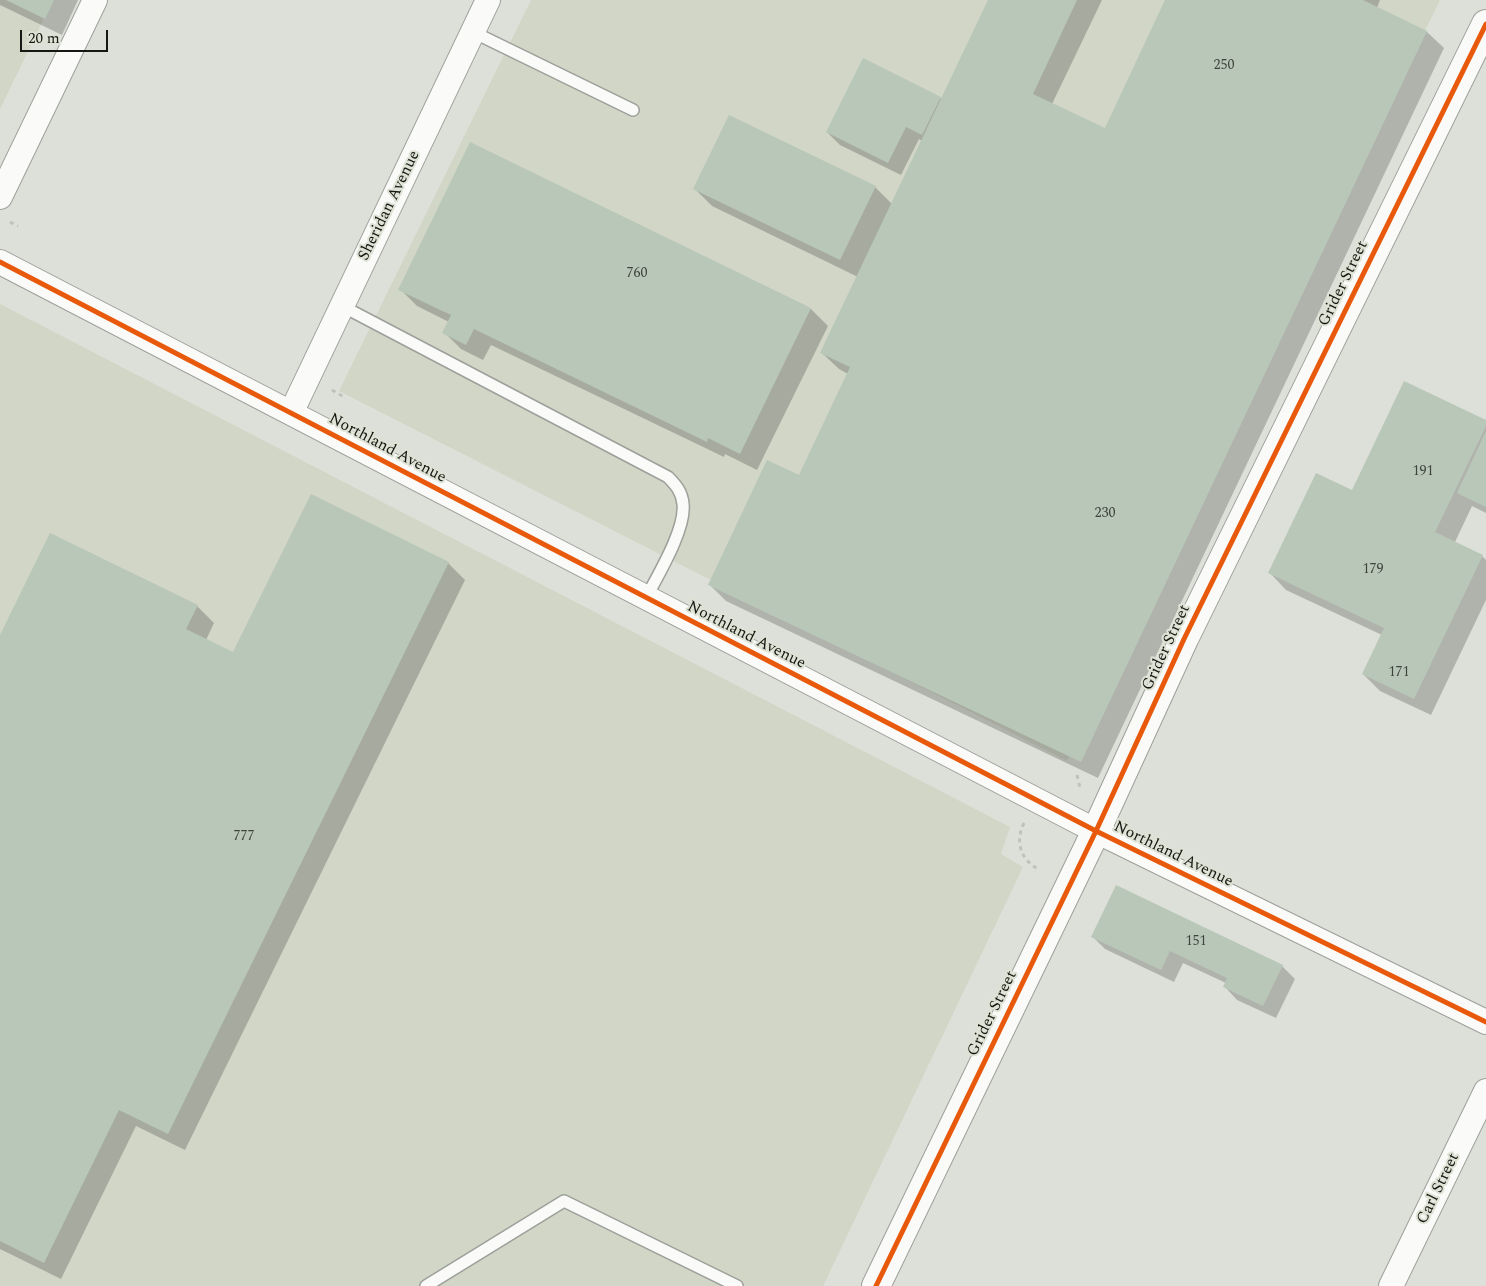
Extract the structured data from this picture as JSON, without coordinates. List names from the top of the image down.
{
  "streets": {
    "street": [
      "Sheridan Avenue",
      "Grider Street",
      "Northland Avenue",
      "Carl Street"
    ]
  },
  "crossings": [
    ["Sheridan Avenue", "Northland Avenue"],
    ["Grider Street", "Northland Avenue"]
  ],
  "house_numbers": [
    "250",
    "760",
    "191",
    "230",
    "179",
    "171",
    "777",
    "151"
  ],
  "scale_bar": "20 m"
}
